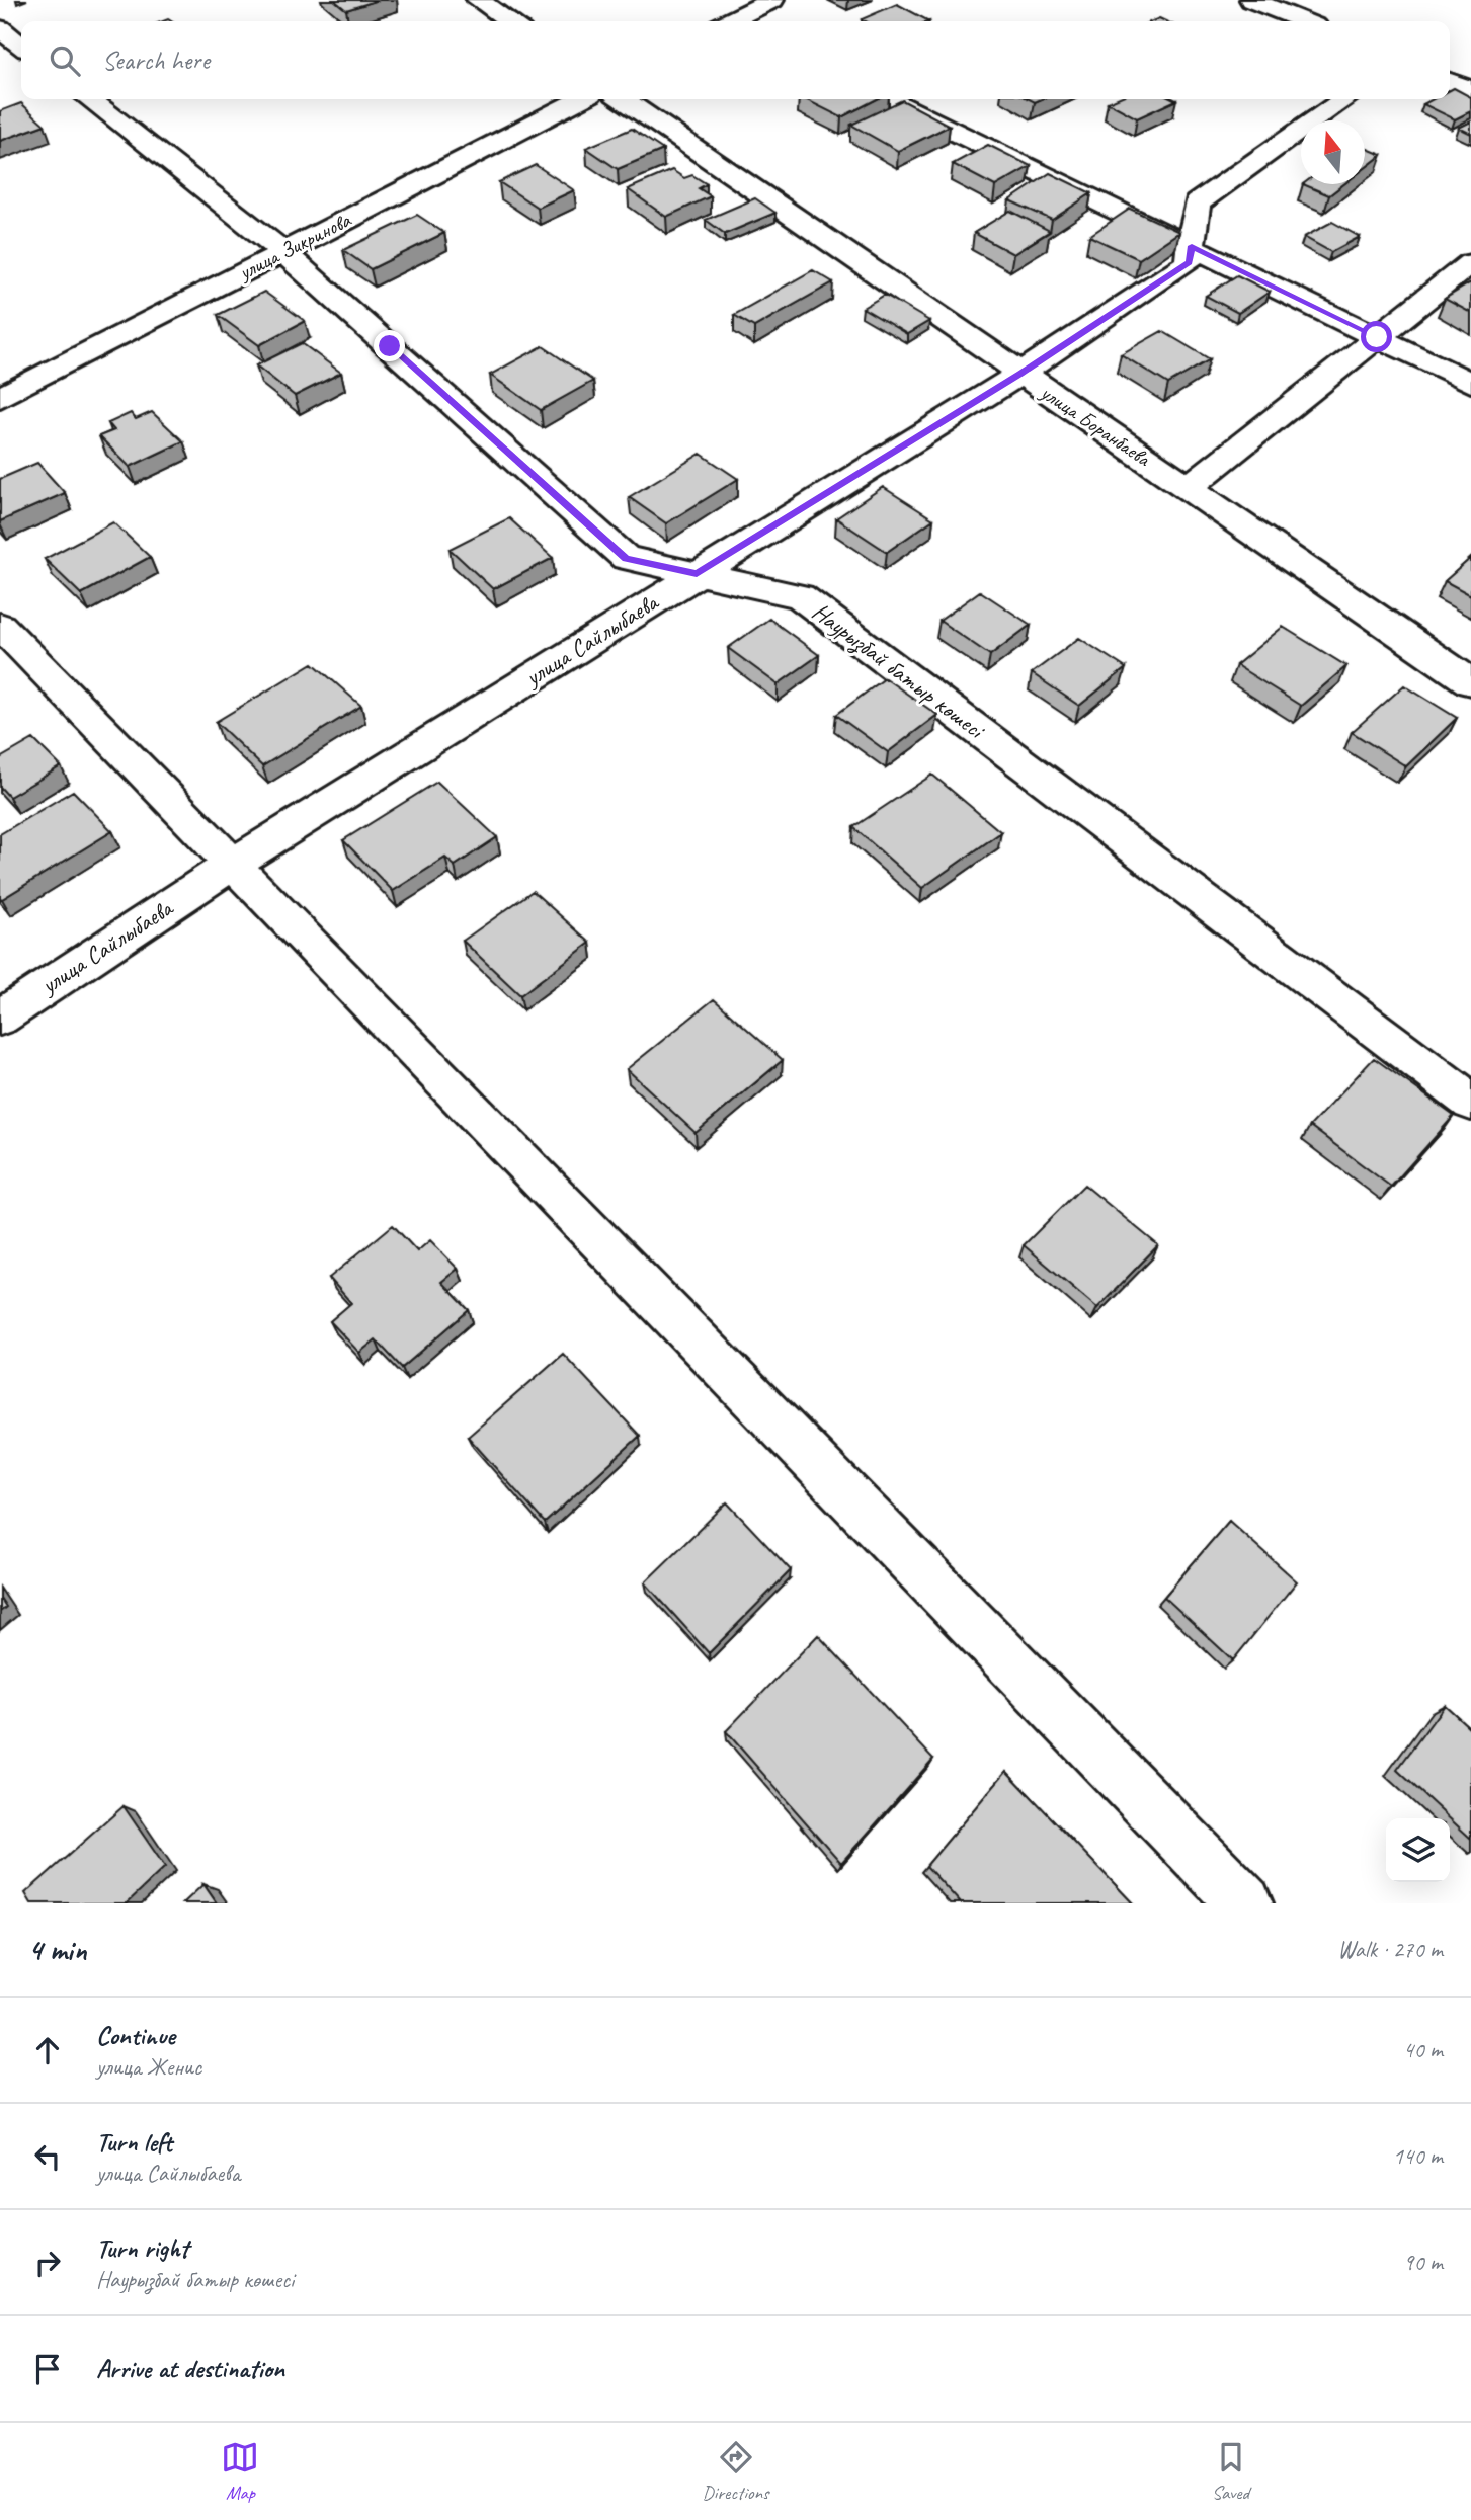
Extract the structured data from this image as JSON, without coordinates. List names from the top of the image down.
{
  "streets": {
    "street": [
      "улица Зикринова",
      "улица Боранбаева",
      "улица Сайлыбаева",
      "Наурызбай батыр көшесі"
    ]
  },
  "crossings": [
    ["улица Зикринова", "Наурызбай батыр көшесі"],
    ["улица Боранбаева", "улица Сайлыбаева"],
    ["улица Сайлыбаева", "Наурызбай батыр көшесі"]
  ],
  "north": "top",
  "page": {
    "search": "Search here",
    "heading": ["4 min", "Walk · 270 m"],
    "list": [
      ["Continue", "улица Женис", "40 m"],
      ["Turn left", "улица Сайлыбаева", "140 m"],
      ["Turn right", "Наурызбай батыр көшесі", "90 m"],
      "Arrive at destination"
    ],
    "nav": ["Map", "Directions", "Saved"]
  }
}
